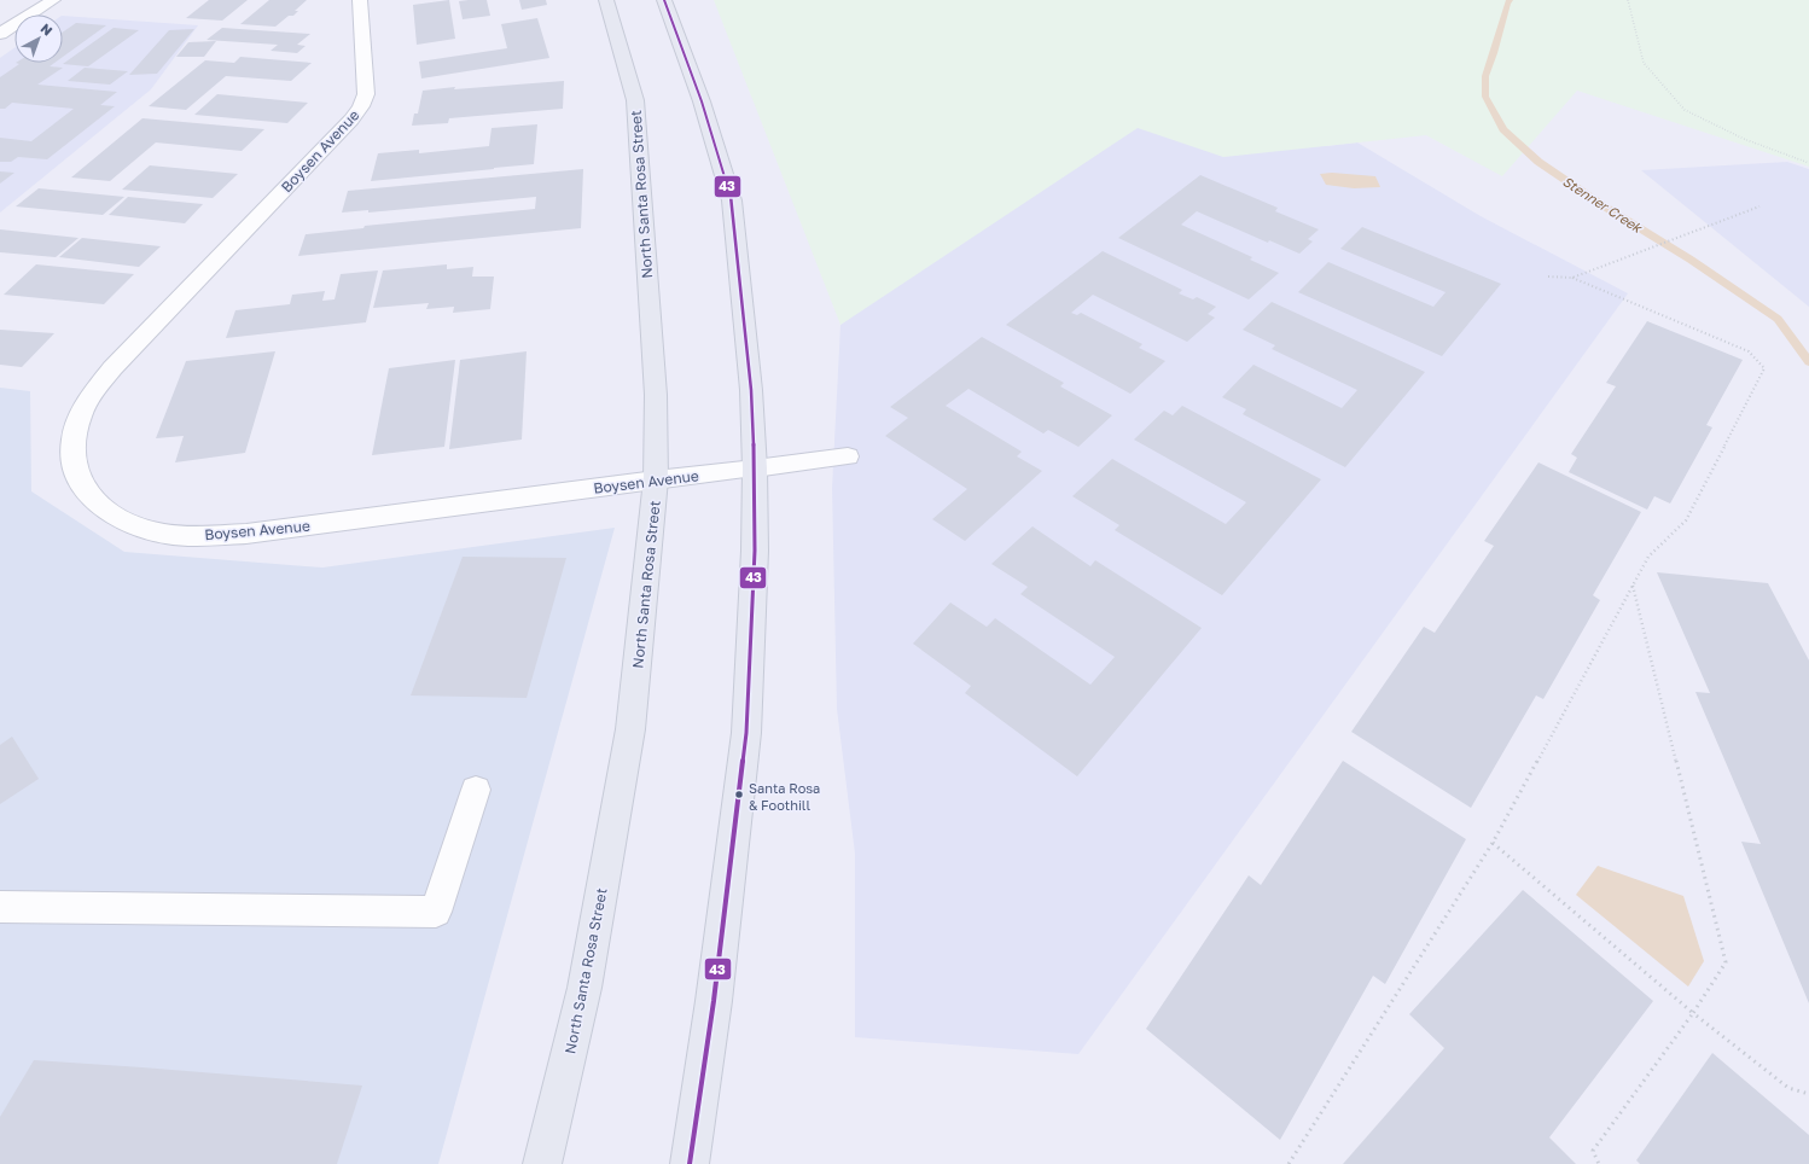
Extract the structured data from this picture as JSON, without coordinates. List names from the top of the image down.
{
  "streets": {
    "highway": ["North Santa Rosa Street"],
    "street": ["Boysen Avenue"]
  },
  "crossings": [
    ["Boysen Avenue", "North Santa Rosa Street"]
  ],
  "water": ["Stenner Creek"],
  "places": ["Santa Rosa & Foothill"],
  "lines": ["transit line 43"],
  "north": "top right"
}
